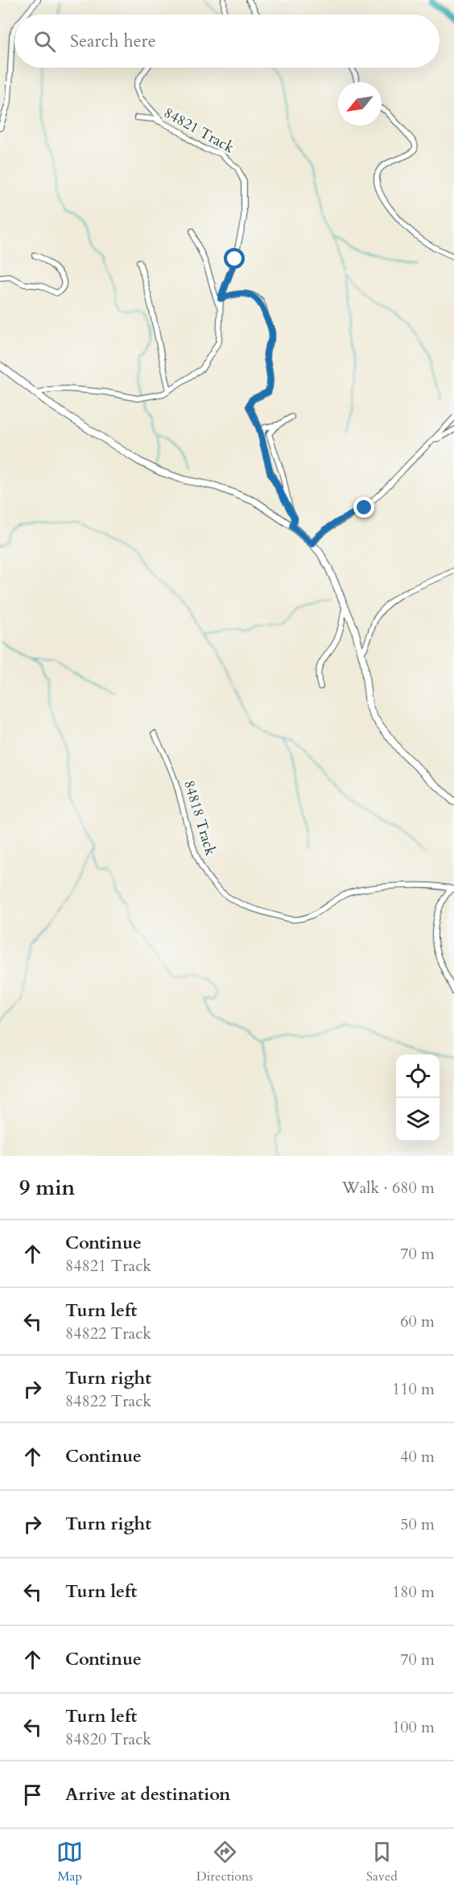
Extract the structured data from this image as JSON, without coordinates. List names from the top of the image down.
{
  "streets": {
    "street": ["84821 Track", "84818 Track"]
  },
  "north": "bottom left",
  "page": {
    "search": "Search here",
    "heading": ["9 min", "Walk · 680 m"],
    "list": [
      ["Continue", "84821 Track", "70 m"],
      ["Turn left", "84822 Track", "60 m"],
      ["Turn right", "84822 Track", "110 m"],
      ["Continue", "40 m"],
      ["Turn right", "50 m"],
      ["Turn left", "180 m"],
      ["Continue", "70 m"],
      ["Turn left", "84820 Track", "100 m"],
      "Arrive at destination"
    ],
    "nav": ["Map", "Directions", "Saved"]
  }
}
